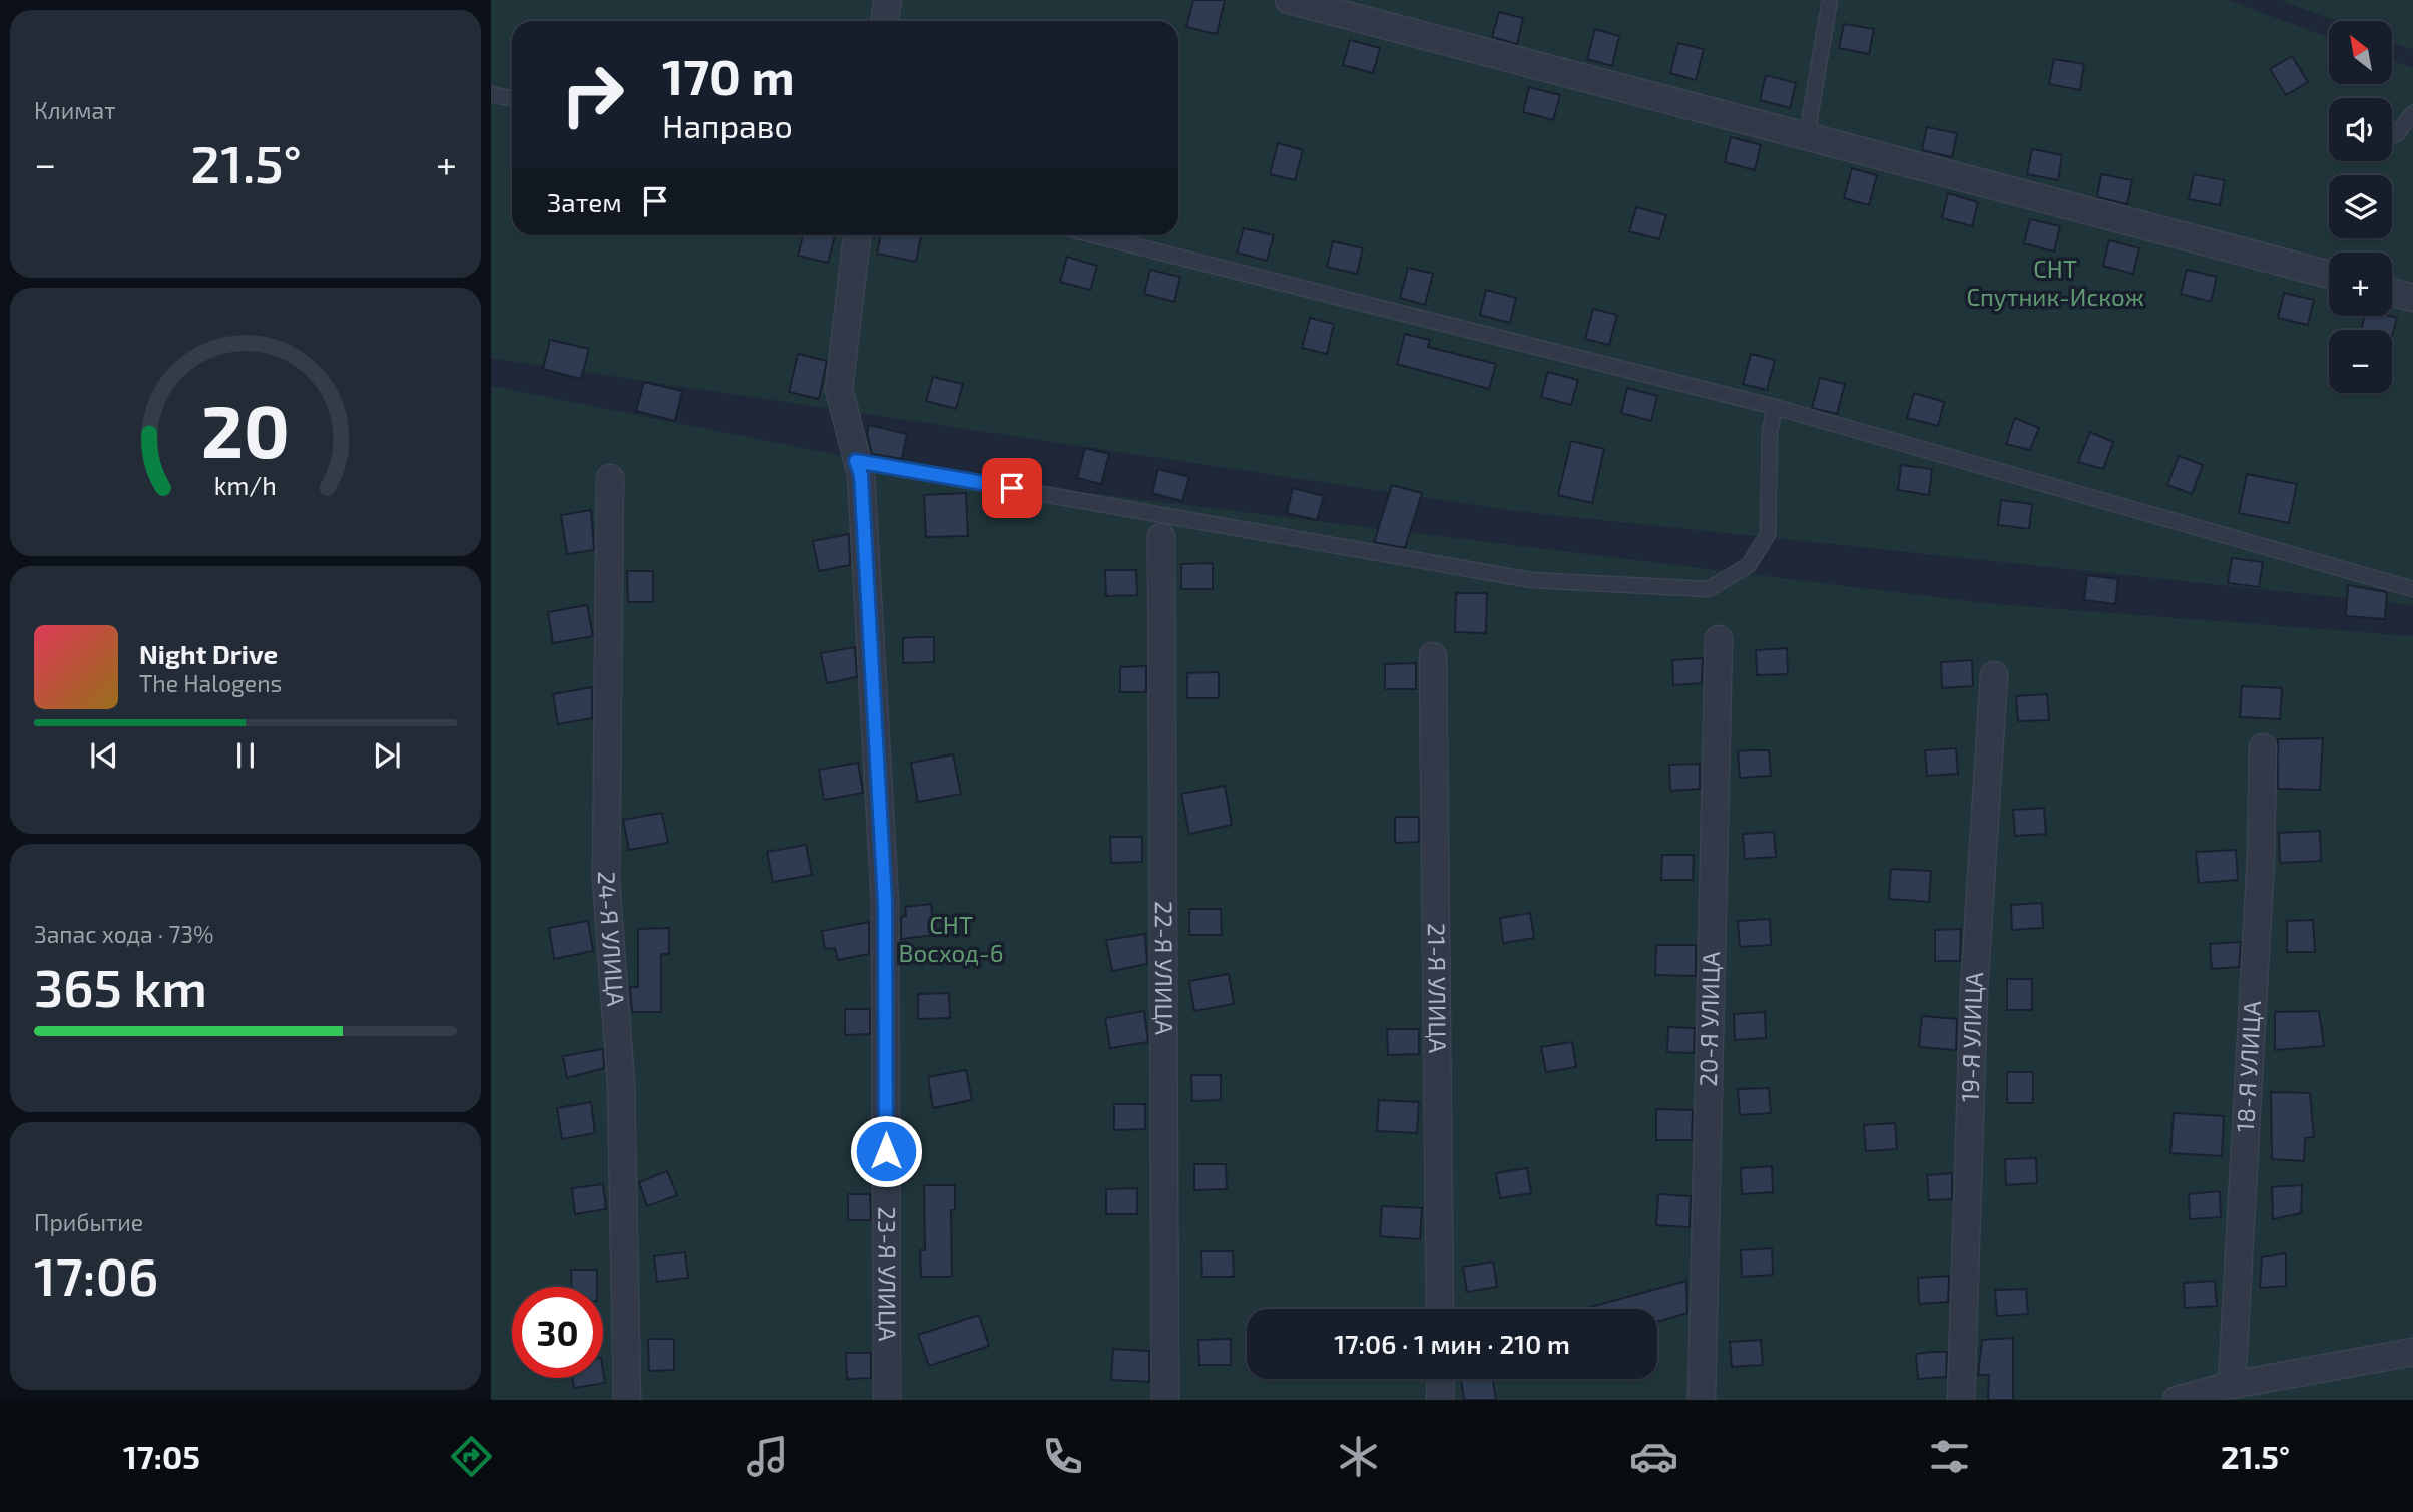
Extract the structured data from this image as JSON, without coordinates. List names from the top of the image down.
{
  "streets": {
    "street": [
      "24-Я УЛИЦА",
      "22-Я УЛИЦА",
      "21-Я УЛИЦА",
      "20-Я УЛИЦА",
      "19-Я УЛИЦА",
      "18-Я УЛИЦА",
      "23-Я УЛИЦА"
    ]
  },
  "parks": ["СНТ Спутник-Искож", "СНТ Восход-6"],
  "north": "top left",
  "page": {
    "tile": [
      "Климат",
      ["Запас хода · 73%", "365 km"],
      ["Прибытие", "17:06"]
    ],
    "map_buttons": ["+", "−"],
    "turn": ["170 m", "Направо"],
    "heat": ["−", "21.5°", "+"],
    "then": "Затем",
    "song": ["Night Drive", "The Halogens"],
    "limit": "30",
    "trip": "17:06 · 1 мин · 210 m",
    "tabs": ["17:05", "21.5°"],
    "gauge": ["20", "km/h"]
  }
}
